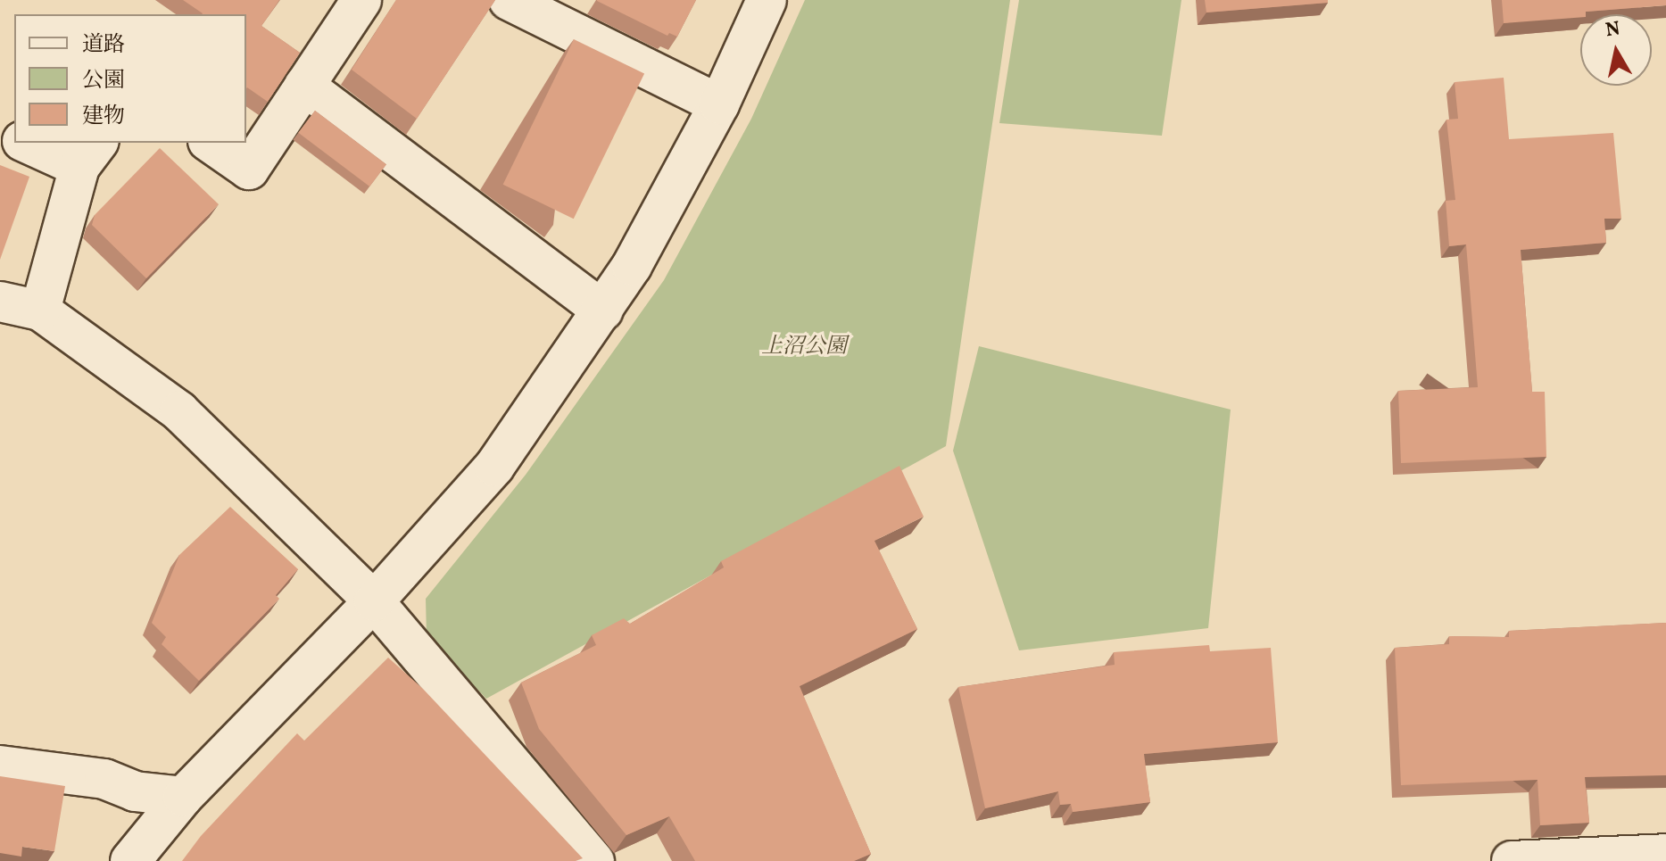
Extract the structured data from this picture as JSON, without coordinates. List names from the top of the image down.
{
  "parks": ["上沼公園"],
  "legend": ["道路", "公園", "建物"],
  "north": "top"
}
